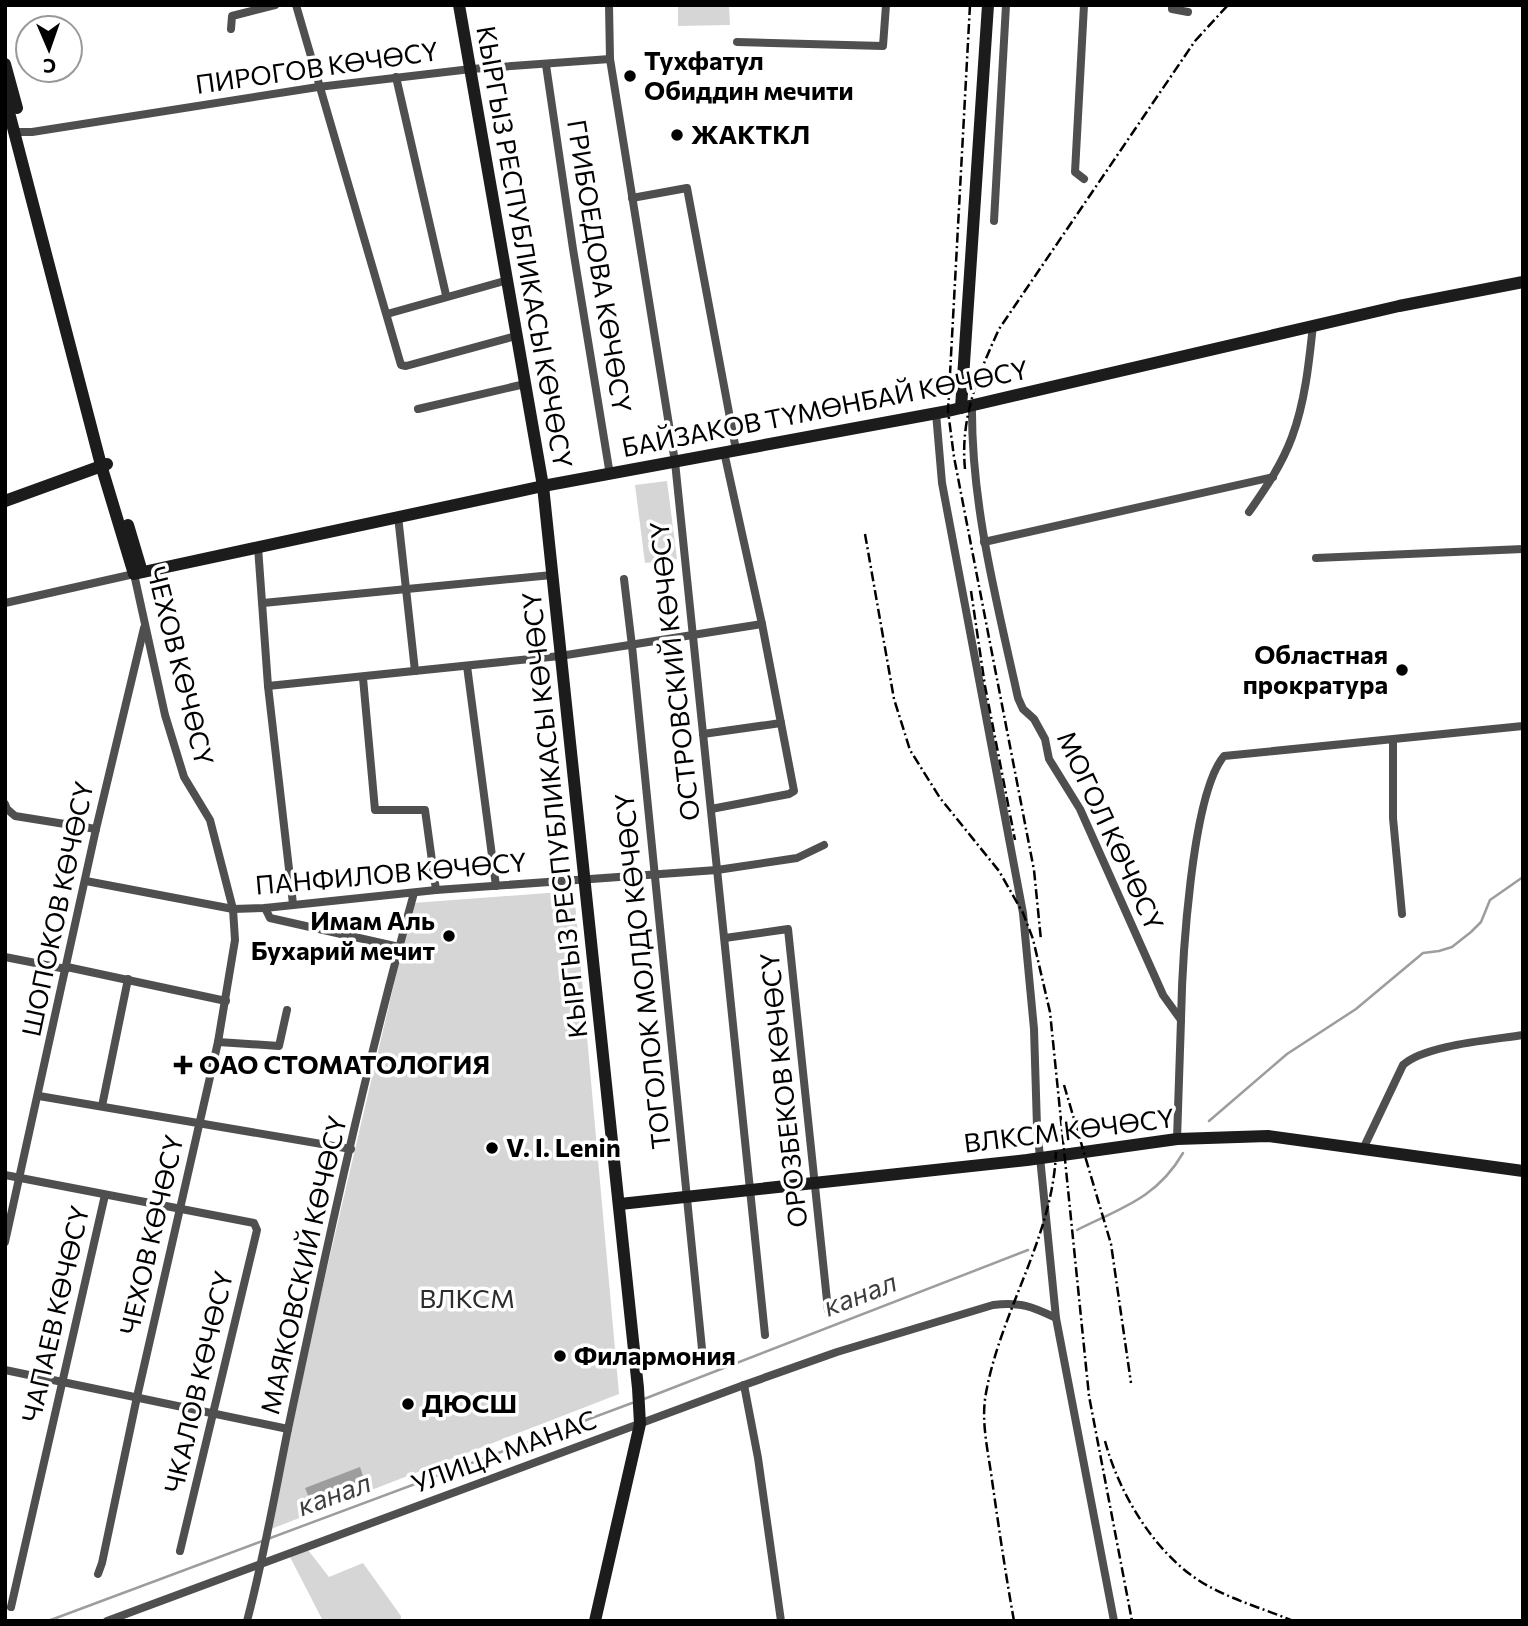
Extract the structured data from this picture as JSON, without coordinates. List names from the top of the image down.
{
  "streets": {
    "main road": [
      "КЫРГЫЗ РЕСПУБЛИКАСЫ КӨЧӨСҮ",
      "БАЙЗАКОВ ТҮМӨНБАЙ КӨЧӨСҮ",
      "ЧЕХОВ КӨЧӨСҮ",
      "ВЛКСМ КӨЧӨСҮ"
    ],
    "street": [
      "ПИРОГОВ КӨЧӨСҮ",
      "ГРИБОЕДОВА КӨЧӨСҮ",
      "ОСТРОВСКИЙ КӨЧӨСҮ",
      "МОГОЛ КӨЧӨСҮ",
      "ПАНФИЛОВ КӨЧӨСҮ",
      "ШОПОКОВ КӨЧӨСҮ",
      "ТОГОЛОК МОЛДО КӨЧӨСҮ",
      "ОРОЗБЕКОВ КӨЧӨСҮ",
      "МАЯКОВСКИЙ КӨЧӨСҮ",
      "ЧАПАЕВ КӨЧӨСҮ",
      "ЧКАЛОВ КӨЧӨСҮ",
      "УЛИЦА МАНАС"
    ]
  },
  "crossings": [
    ["ПИРОГОВ КӨЧӨСҮ", "КЫРГЫЗ РЕСПУБЛИКАСЫ КӨЧӨСҮ"],
    ["ПИРОГОВ КӨЧӨСҮ", "ГРИБОЕДОВА КӨЧӨСҮ"],
    ["ПИРОГОВ КӨЧӨСҮ", "ЧЕХОВ КӨЧӨСҮ"],
    ["ПИРОГОВ КӨЧӨСҮ", "ОСТРОВСКИЙ КӨЧӨСҮ"],
    ["КЫРГЫЗ РЕСПУБЛИКАСЫ КӨЧӨСҮ", "БАЙЗАКОВ ТҮМӨНБАЙ КӨЧӨСҮ"],
    ["КЫРГЫЗ РЕСПУБЛИКАСЫ КӨЧӨСҮ", "ПАНФИЛОВ КӨЧӨСҮ"],
    ["КЫРГЫЗ РЕСПУБЛИКАСЫ КӨЧӨСҮ", "ВЛКСМ КӨЧӨСҮ"],
    ["КЫРГЫЗ РЕСПУБЛИКАСЫ КӨЧӨСҮ", "УЛИЦА МАНАС"],
    ["ГРИБОЕДОВА КӨЧӨСҮ", "БАЙЗАКОВ ТҮМӨНБАЙ КӨЧӨСҮ"],
    ["БАЙЗАКОВ ТҮМӨНБАЙ КӨЧӨСҮ", "ЧЕХОВ КӨЧӨСҮ"],
    ["БАЙЗАКОВ ТҮМӨНБАЙ КӨЧӨСҮ", "ОСТРОВСКИЙ КӨЧӨСҮ"],
    ["БАЙЗАКОВ ТҮМӨНБАЙ КӨЧӨСҮ", "МОГОЛ КӨЧӨСҮ"],
    ["ЧЕХОВ КӨЧӨСҮ", "ПАНФИЛОВ КӨЧӨСҮ"],
    ["ЧЕХОВ КӨЧӨСҮ", "ШОПОКОВ КӨЧӨСҮ"],
    ["ЧЕХОВ КӨЧӨСҮ", "ЧАПАЕВ КӨЧӨСҮ"],
    ["ОСТРОВСКИЙ КӨЧӨСҮ", "ПАНФИЛОВ КӨЧӨСҮ"],
    ["ОСТРОВСКИЙ КӨЧӨСҮ", "ОРОЗБЕКОВ КӨЧӨСҮ"],
    ["ОСТРОВСКИЙ КӨЧӨСҮ", "ВЛКСМ КӨЧӨСҮ"],
    ["ПАНФИЛОВ КӨЧӨСҮ", "ШОПОКОВ КӨЧӨСҮ"],
    ["ПАНФИЛОВ КӨЧӨСҮ", "ТОГОЛОК МОЛДО КӨЧӨСҮ"],
    ["ПАНФИЛОВ КӨЧӨСҮ", "МАЯКОВСКИЙ КӨЧӨСҮ"],
    ["ШОПОКОВ КӨЧӨСҮ", "ЧАПАЕВ КӨЧӨСҮ"],
    ["ТОГОЛОК МОЛДО КӨЧӨСҮ", "ВЛКСМ КӨЧӨСҮ"],
    ["ОРОЗБЕКОВ КӨЧӨСҮ", "ВЛКСМ КӨЧӨСҮ"],
    ["МАЯКОВСКИЙ КӨЧӨСҮ", "УЛИЦА МАНАС"],
    ["ЧАПАЕВ КӨЧӨСҮ", "ЧКАЛОВ КӨЧӨСҮ"]
  ],
  "water": ["канал"],
  "parks": ["ВЛКСМ"],
  "places": {
    "other": [
      "Тухфатул Обиддин мечити",
      "ЖАКТКЛ",
      "Областная прократура",
      "Имам Аль Бухарий мечит",
      "V. I. Lenin",
      "Филармония",
      "ДЮСШ"
    ],
    "health": ["ОАО СТОМАТОЛОГИЯ"]
  },
  "north": "bottom"
}
